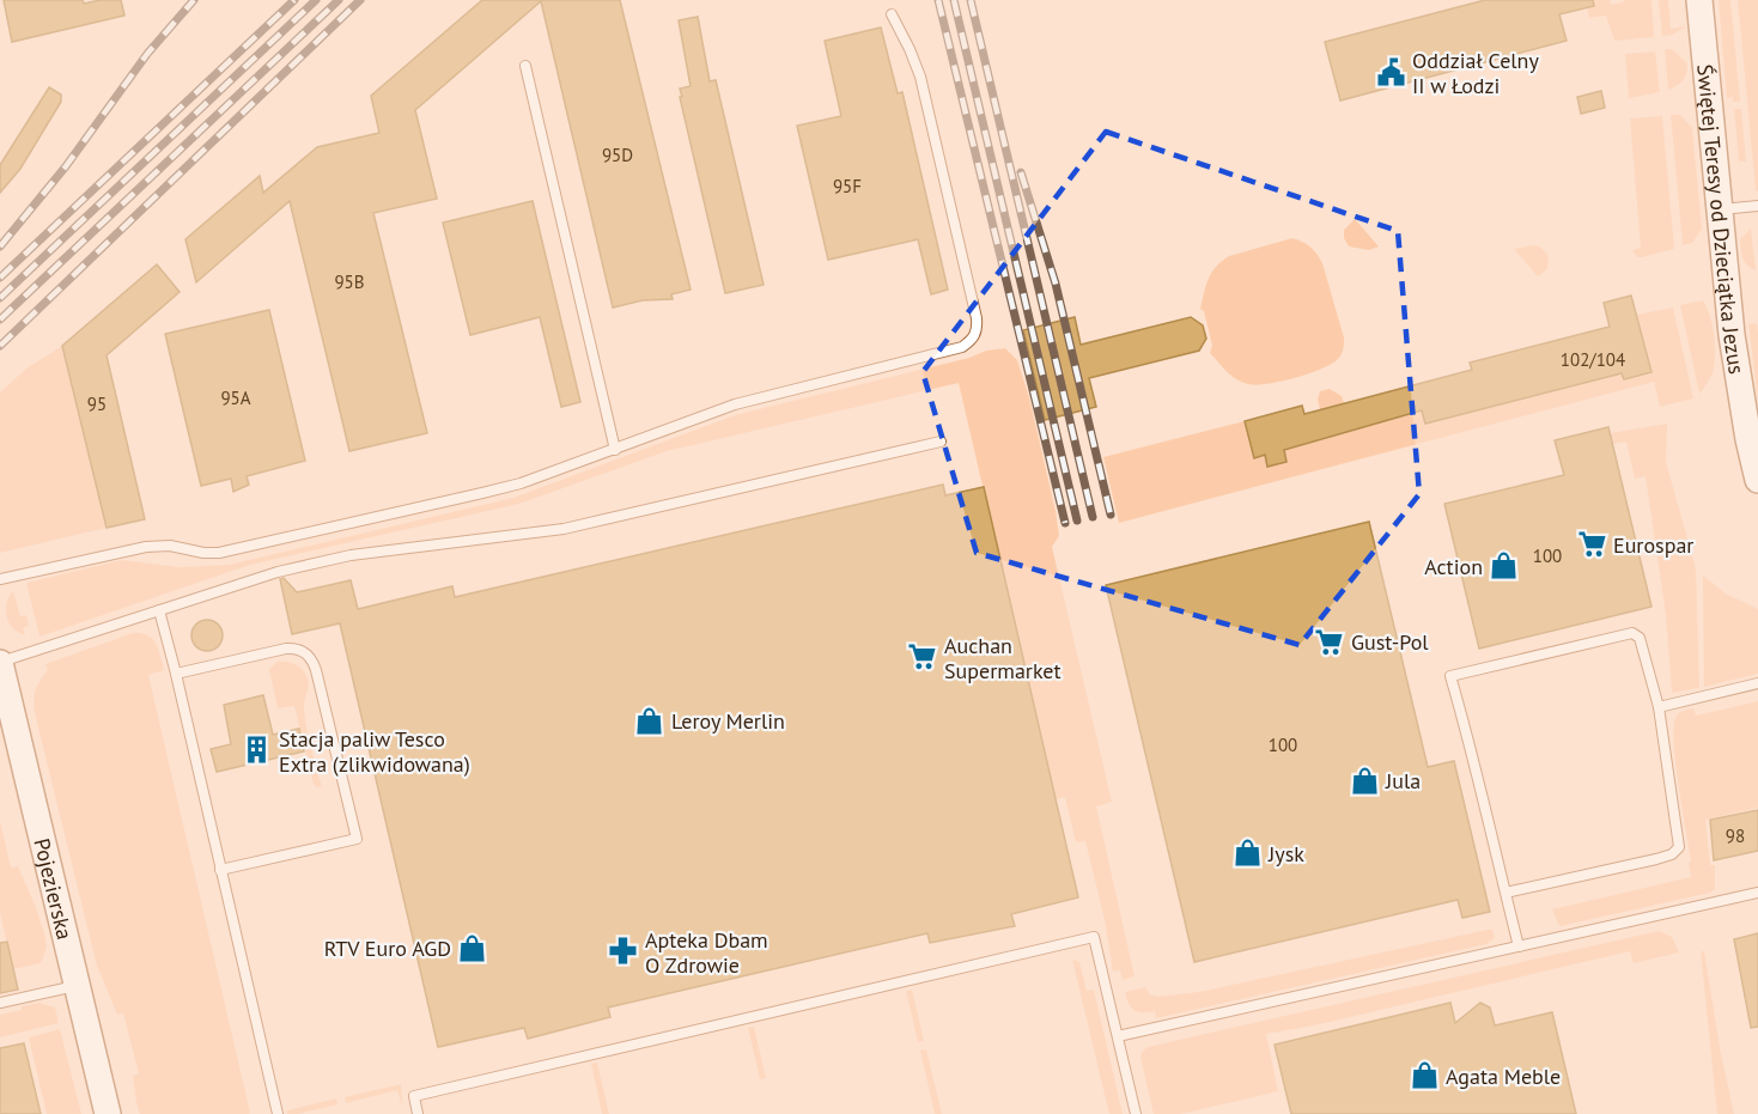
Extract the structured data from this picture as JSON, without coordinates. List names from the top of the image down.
{
  "streets": {
    "street": ["Świętej Teresy od Dzieciątka Jezus", "Pojezierska"]
  },
  "places": {
    "public building": ["Oddział Celny II w Łodzi"],
    "supermarket": ["Eurospar", "Gust-Pol", "Auchan Supermarket"],
    "shop": [
      "Action",
      "Leroy Merlin",
      "Jula",
      "Jysk",
      "RTV Euro AGD",
      "Agata Meble"
    ],
    "building": ["Stacja paliw Tesco Extra (zlikwidowana)"],
    "pharmacy": ["Apteka Dbam O Zdrowie"]
  },
  "house_numbers": [
    "95D",
    "95F",
    "95B",
    "102/104",
    "95A",
    "95",
    "100",
    "100",
    "98"
  ]
}
